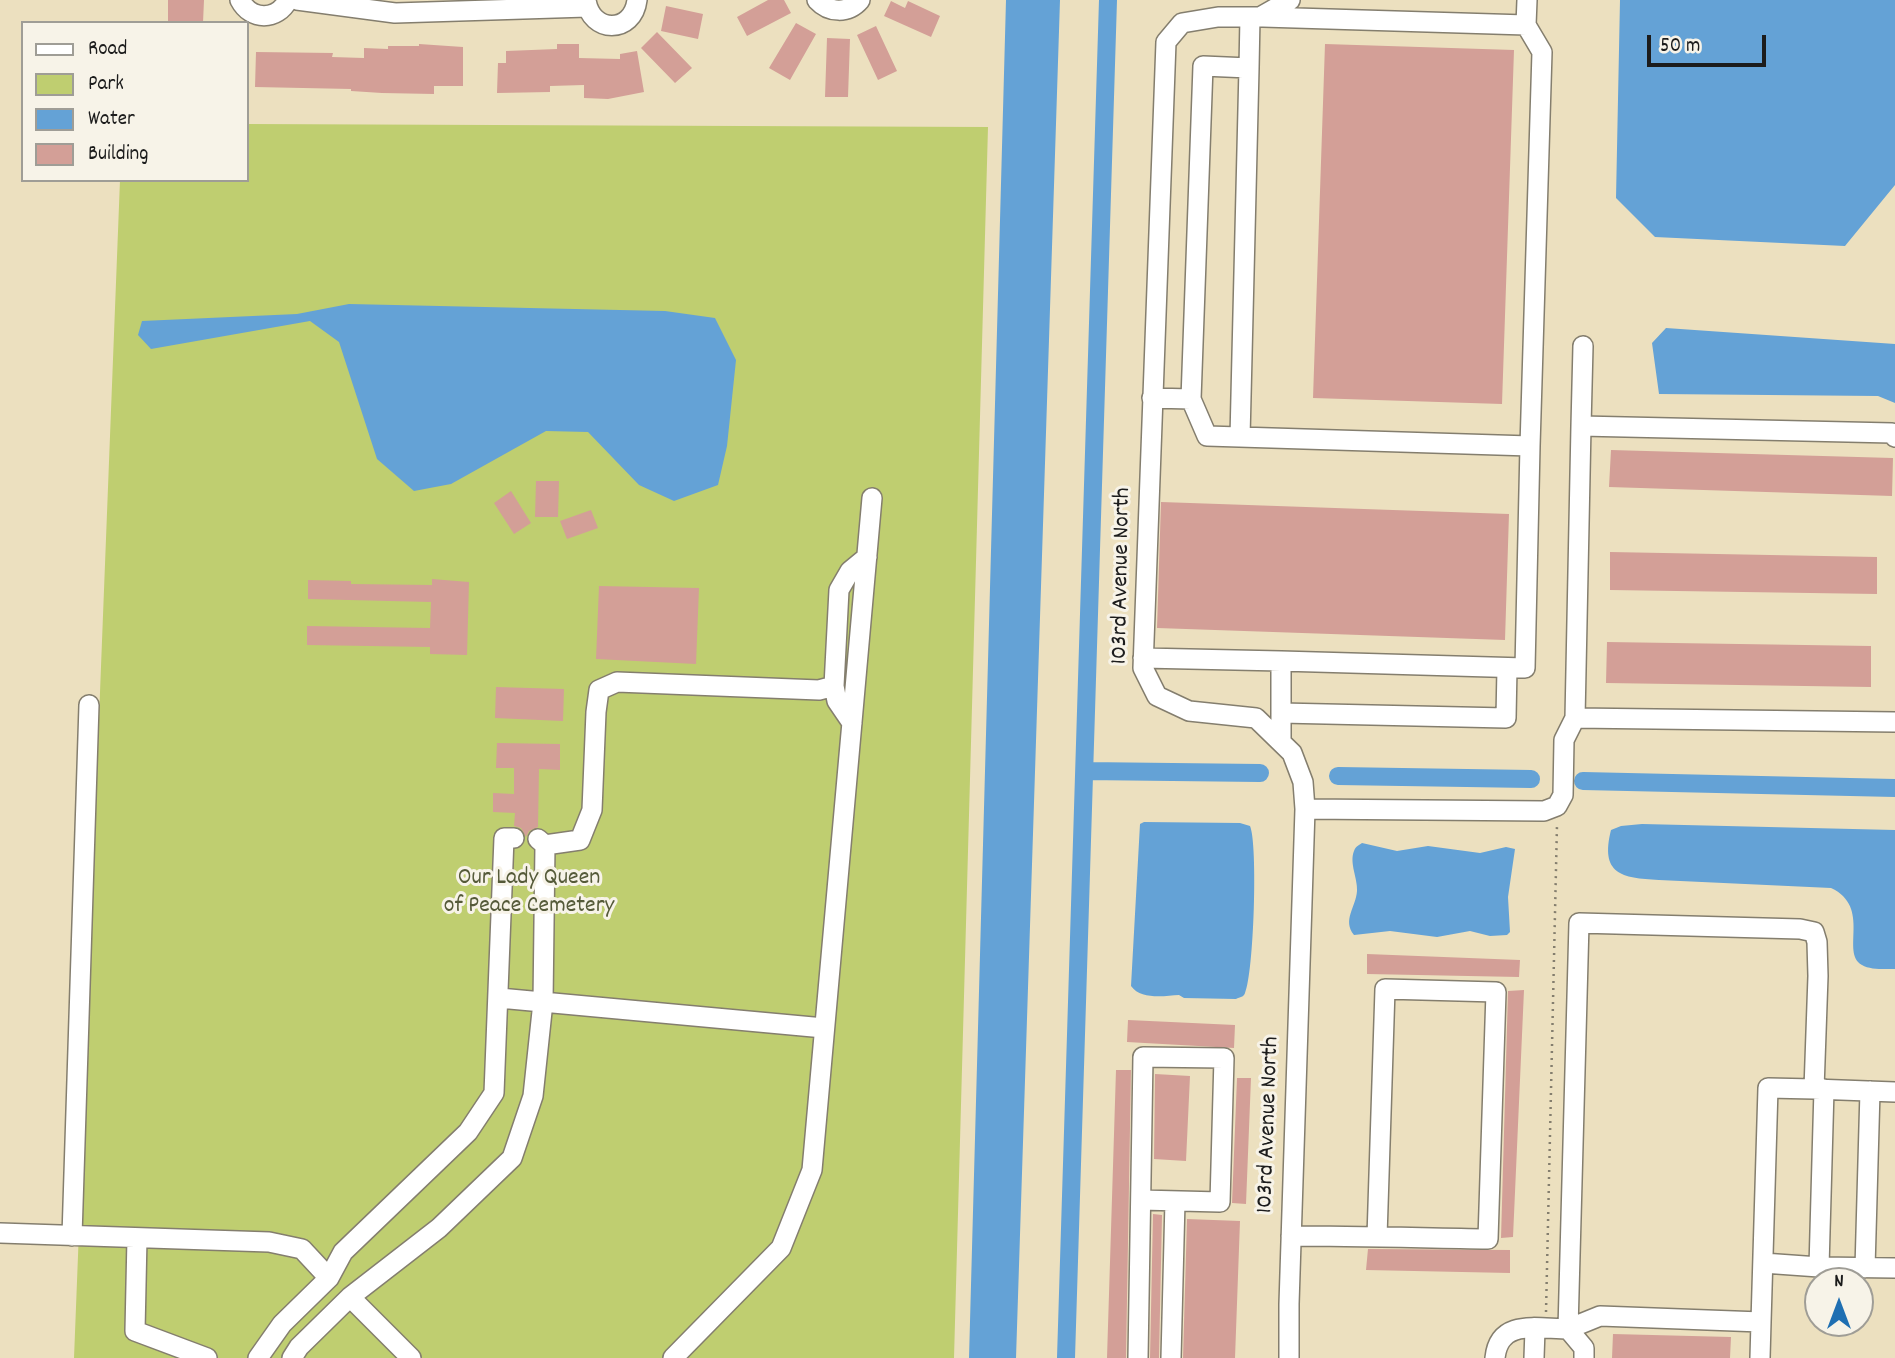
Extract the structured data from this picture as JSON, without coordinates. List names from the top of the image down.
{
  "streets": {
    "street": ["103rd Avenue North"]
  },
  "parks": ["Our Lady Queen of Peace Cemetery"],
  "legend": [
    "Road",
    "Park",
    "Water",
    "Building"
  ],
  "scale_bar": "50 m",
  "north": "top"
}
